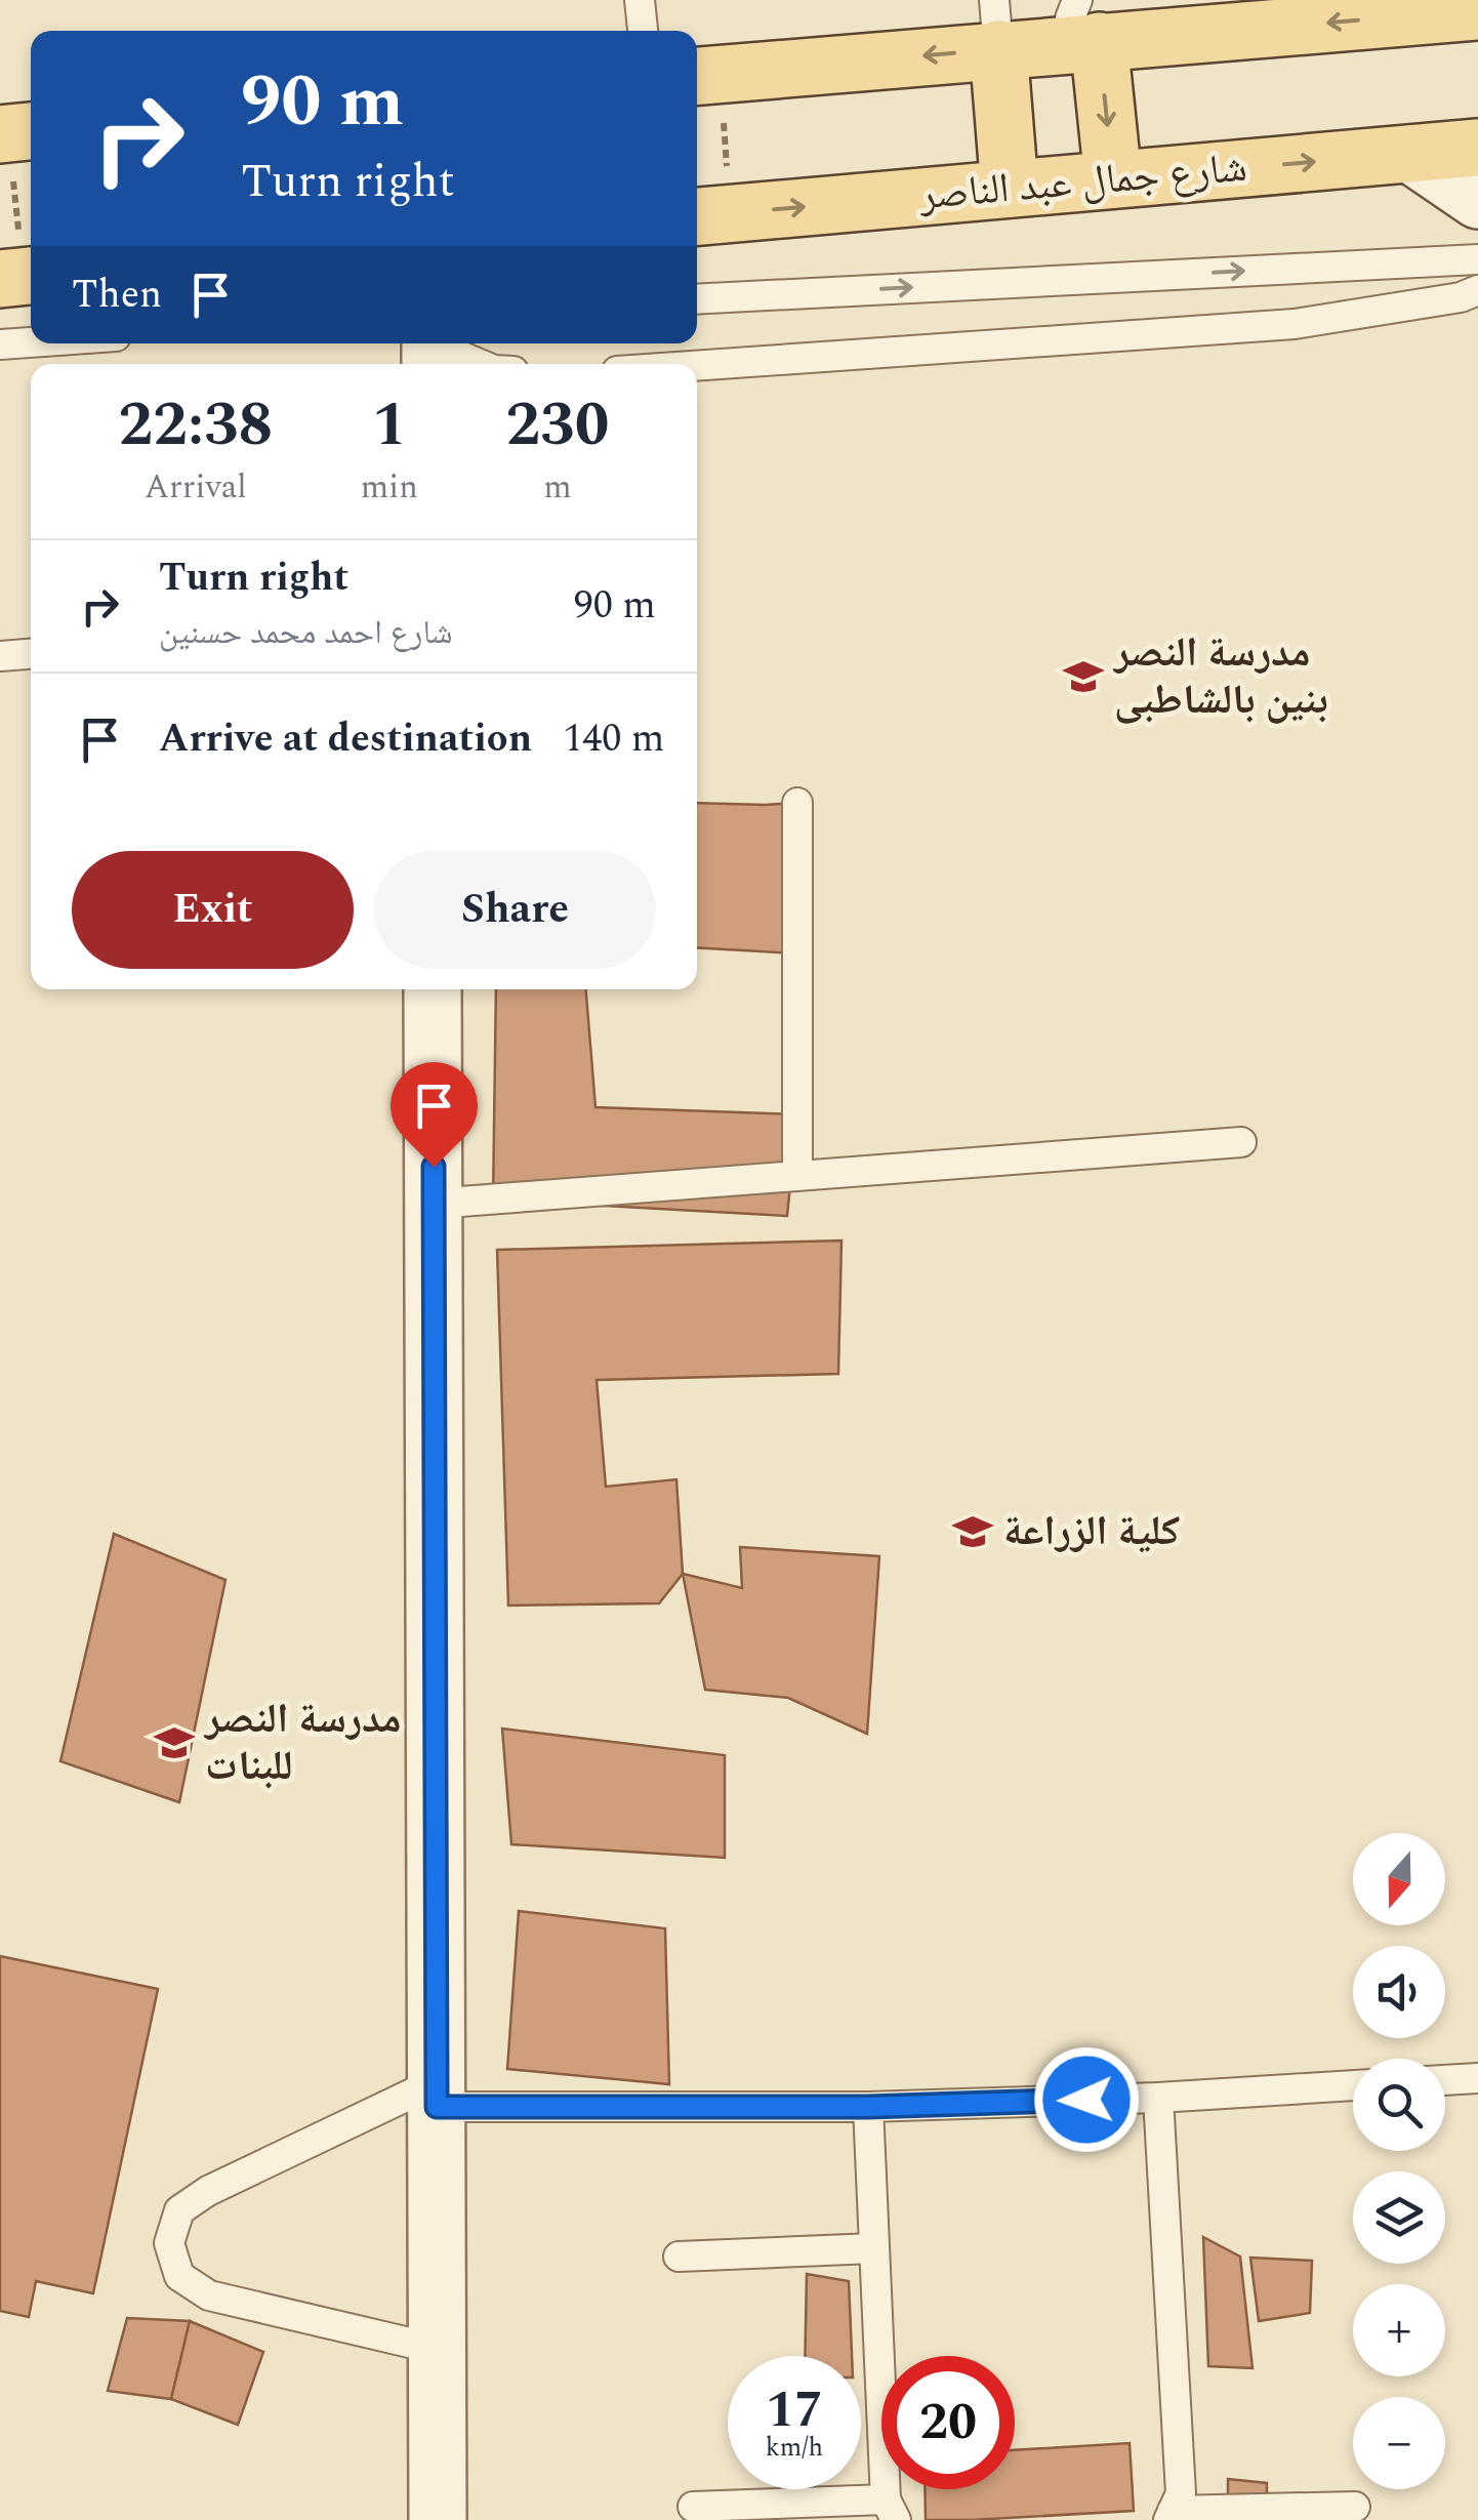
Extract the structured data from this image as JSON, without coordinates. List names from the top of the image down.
{
  "streets": {
    "main road": ["شارع جمال عبد الناصر"]
  },
  "places": {
    "school or university": ["مدرسة النصر بنين بالشاطبى", "كلية الزراعة", "مدرسة النصر للبنات"]
  },
  "north": "bottom",
  "page": {
    "turn": ["90 m", "Turn right"],
    "then": "Then",
    "eta": [
      "22:38",
      "Arrival",
      "1",
      "min",
      "230",
      "m"
    ],
    "list": [
      {
        "name": "Turn right",
        "note": "شارع احمد محمد حسنين",
        "value": "90 m"
      },
      {
        "name": "Arrive at destination",
        "value": "140 m"
      }
    ],
    "buttons": ["Exit", "Share"],
    "map_buttons": ["+", "−"],
    "speed": "17 km/h",
    "limit": "20"
  }
}
